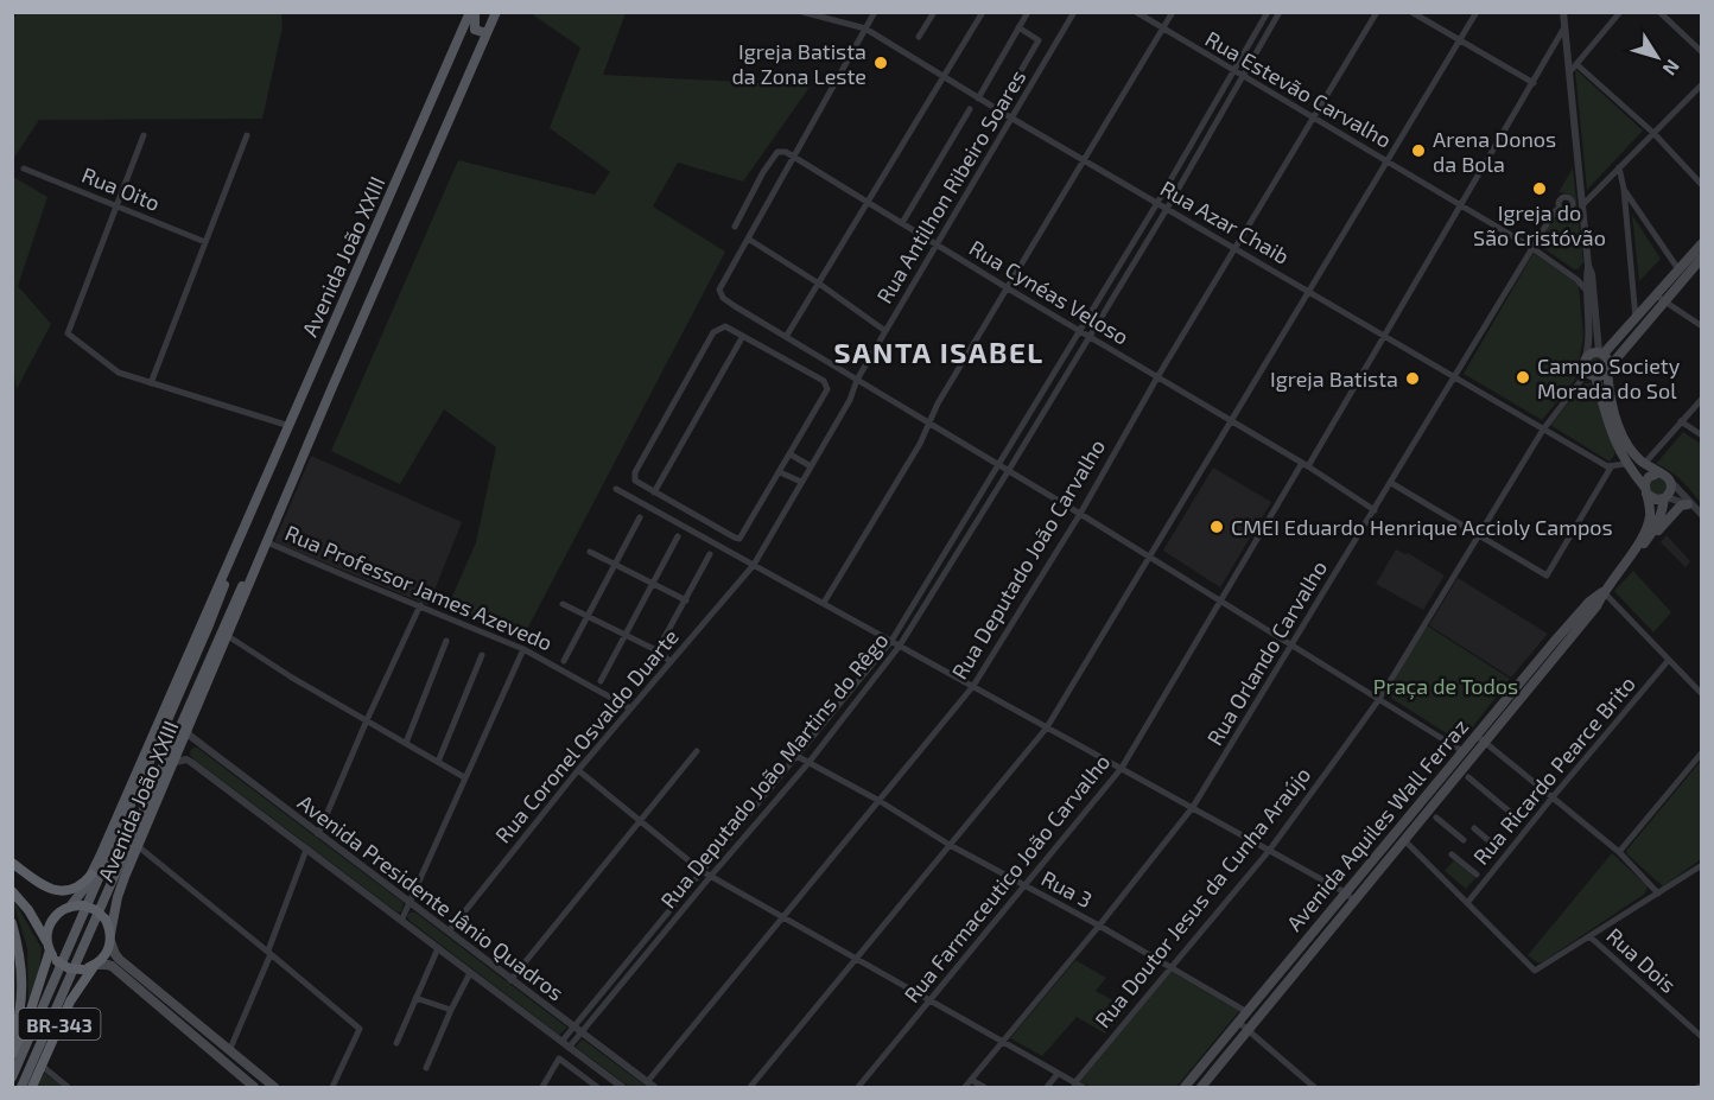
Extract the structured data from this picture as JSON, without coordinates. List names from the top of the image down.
{
  "streets": {
    "highway": ["BR-343"],
    "main road": ["Avenida João XXIII", "Avenida Aquiles Wall Ferraz"],
    "street": [
      "Rua Estevão Carvalho",
      "Rua Antilhon Ribeiro Soares",
      "Rua Oito",
      "Rua Azar Chaib",
      "Rua Cynéas Veloso",
      "Rua Deputado João Carvalho",
      "Rua Professor James Azevedo",
      "Rua Orlando Carvalho",
      "Rua Coronel Osvaldo Duarte",
      "Rua Deputado João Martins do Rêgo",
      "Rua Ricardo Pearce Brito",
      "Rua Farmaceutico João Carvalho",
      "Rua 3",
      "Avenida Presidente Jânio Quadros",
      "Rua Doutor Jesus da Cunha Araújo",
      "Rua Dois"
    ]
  },
  "crossings": [
    ["Rua Estevão Carvalho", "Rua Deputado João Carvalho"],
    ["Rua Estevão Carvalho", "Rua Orlando Carvalho"],
    ["Rua Estevão Carvalho", "Rua Deputado João Martins do Rêgo"],
    ["Rua Estevão Carvalho", "Rua Farmaceutico João Carvalho"],
    ["Rua Antilhon Ribeiro Soares", "Rua Azar Chaib"],
    ["Rua Antilhon Ribeiro Soares", "Rua Cynéas Veloso"],
    ["Rua Antilhon Ribeiro Soares", "Rua Coronel Osvaldo Duarte"],
    ["Rua Azar Chaib", "Rua Deputado João Carvalho"],
    ["Rua Azar Chaib", "Rua Orlando Carvalho"],
    ["Rua Azar Chaib", "Rua Deputado João Martins do Rêgo"],
    ["Rua Azar Chaib", "Rua Farmaceutico João Carvalho"],
    ["Rua Azar Chaib", "Rua Doutor Jesus da Cunha Araújo"],
    ["Avenida João XXIII", "Rua Professor James Azevedo"],
    ["Avenida João XXIII", "Avenida Presidente Jânio Quadros"],
    ["Avenida João XXIII", "BR-343"],
    ["Rua Cynéas Veloso", "Rua Deputado João Carvalho"],
    ["Rua Cynéas Veloso", "Rua Orlando Carvalho"],
    ["Rua Cynéas Veloso", "Rua Deputado João Martins do Rêgo"],
    ["Rua Cynéas Veloso", "Rua Farmaceutico João Carvalho"],
    ["Rua Deputado João Carvalho", "Rua 3"],
    ["Rua Deputado João Carvalho", "Avenida Presidente Jânio Quadros"],
    ["Rua Professor James Azevedo", "Rua Coronel Osvaldo Duarte"],
    ["Rua Orlando Carvalho", "Rua 3"],
    ["Rua Coronel Osvaldo Duarte", "Avenida Presidente Jânio Quadros"],
    ["Rua Deputado João Martins do Rêgo", "Rua 3"],
    ["Rua Deputado João Martins do Rêgo", "Avenida Presidente Jânio Quadros"],
    ["Avenida Aquiles Wall Ferraz", "Rua 3"],
    ["Rua Farmaceutico João Carvalho", "Rua 3"],
    ["Rua 3", "Rua Doutor Jesus da Cunha Araújo"]
  ],
  "districts": ["SANTA ISABEL"],
  "parks": ["Praça de Todos"],
  "places": [
    "Igreja Batista da Zona Leste",
    "Arena Donos da Bola",
    "Igreja do São Cristóvão",
    "Campo Society Morada do Sol",
    "Igreja Batista",
    "CMEI Eduardo Henrique Accioly Campos"
  ],
  "north": "bottom right"
}
